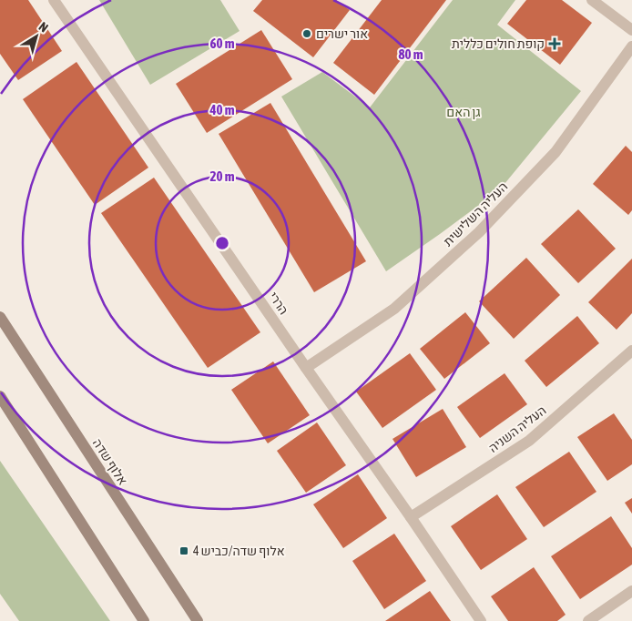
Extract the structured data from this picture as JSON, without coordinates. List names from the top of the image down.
{
  "streets": {
    "main road": ["אלוף שדה"],
    "street": ["העליה השלישית", "הררי", "העליה השניה"]
  },
  "crossings": [
    ["העליה השלישית", "הררי"],
    ["הררי", "העליה השניה"]
  ],
  "parks": ["גן האם"],
  "places": {
    "other": ["אור ישרים"],
    "health": ["קופת חולים כללית"],
    "transit": ["אלוף שדה/כביש 4"]
  },
  "north": "top right",
  "rings": [
    "60 m",
    "80 m",
    "40 m",
    "20 m"
  ]
}
